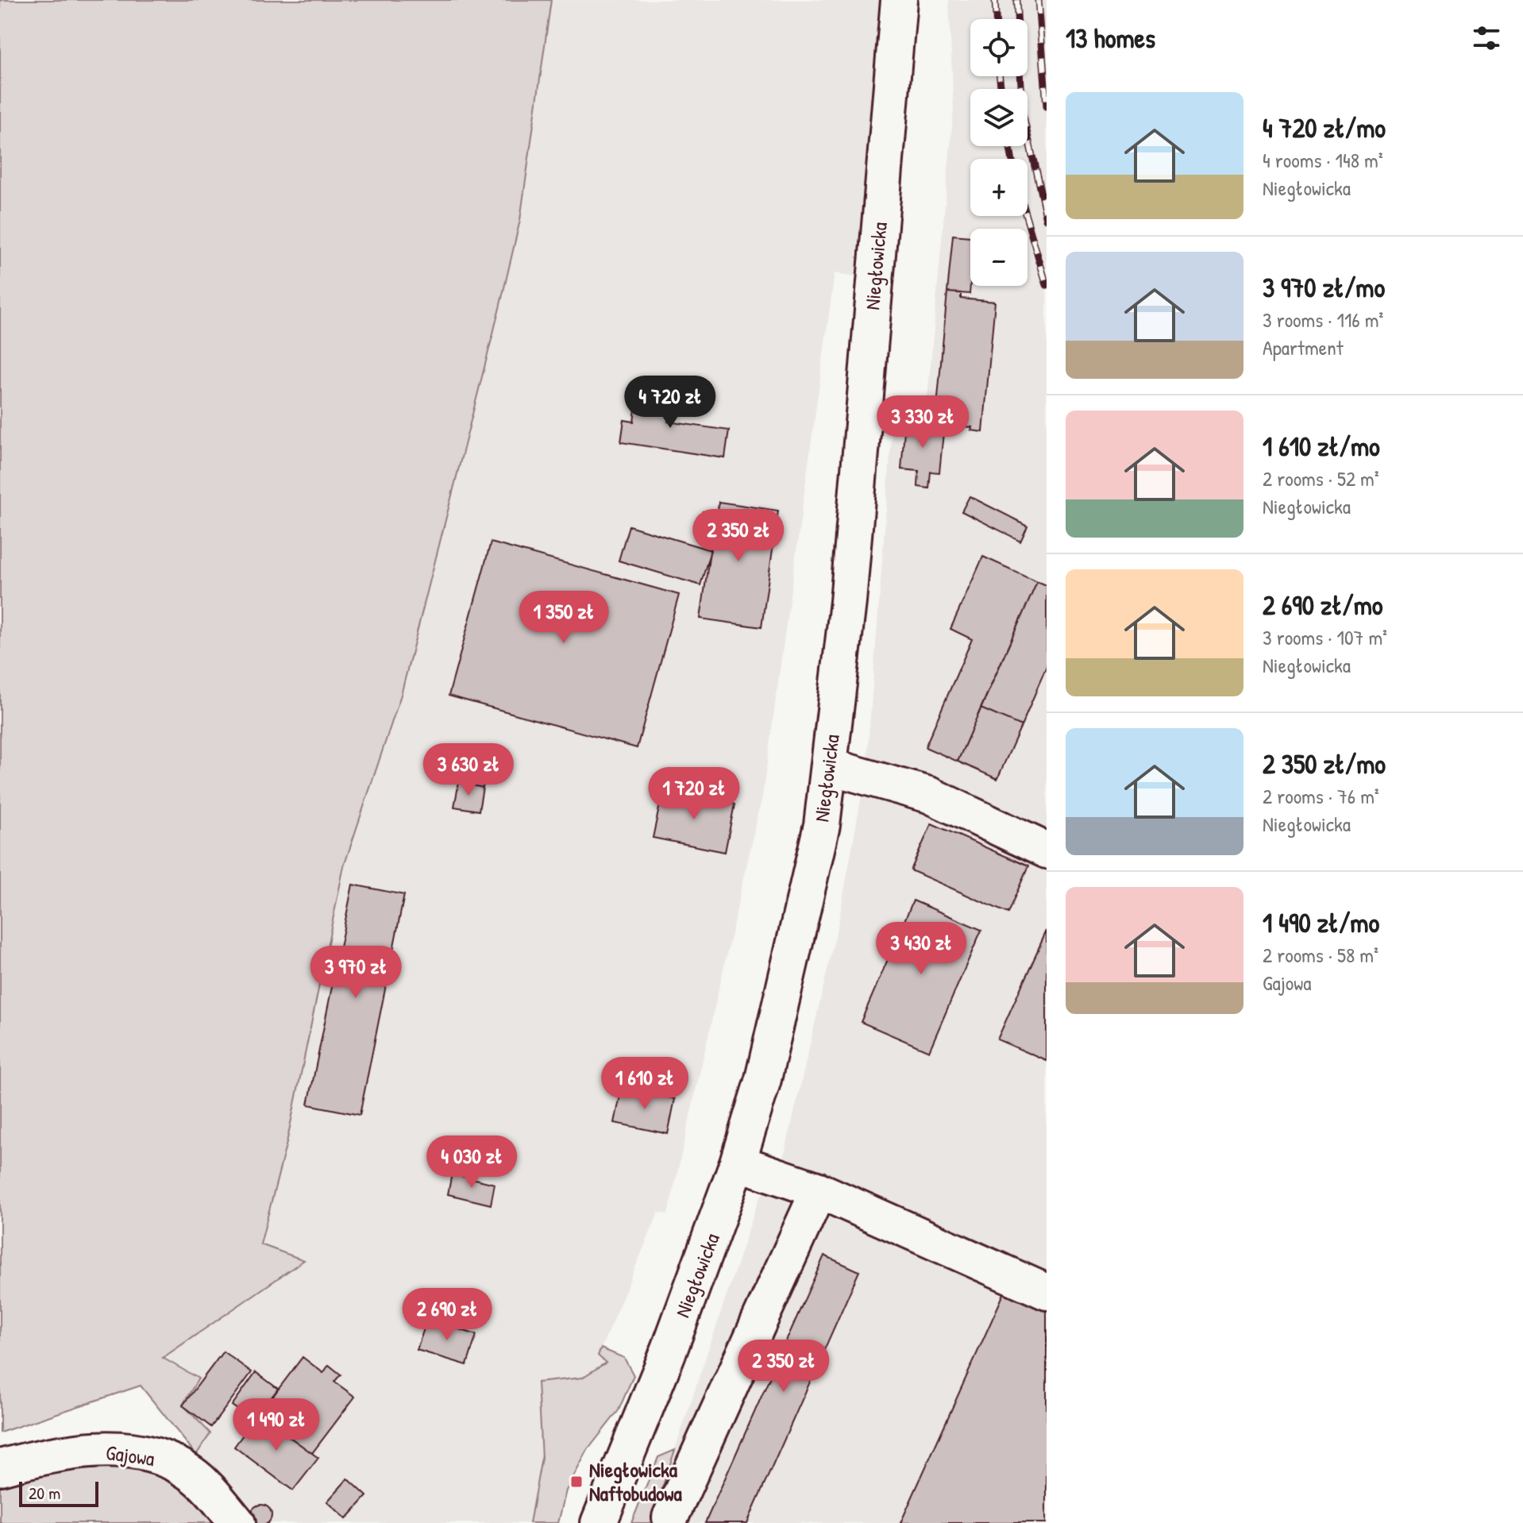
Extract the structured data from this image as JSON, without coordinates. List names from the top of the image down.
{
  "streets": {
    "street": ["Niegłowicka", "Gajowa"]
  },
  "places": {
    "transit": ["Niegłowicka Naftobudowa"]
  },
  "scale_bar": "20 m",
  "page": {
    "heading": "13 homes",
    "map_buttons": ["+", "−"],
    "list": [
      {
        "name": "4 720 zł/mo",
        "note": "4 rooms · 148 m² · Niegłowicka"
      },
      {
        "name": "3 970 zł/mo",
        "note": "3 rooms · 116 m² · Apartment"
      },
      {
        "name": "1 610 zł/mo",
        "note": "2 rooms · 52 m² · Niegłowicka"
      },
      {
        "name": "2 690 zł/mo",
        "note": "3 rooms · 107 m² · Niegłowicka"
      },
      {
        "name": "2 350 zł/mo",
        "note": "2 rooms · 76 m² · Niegłowicka"
      },
      {
        "name": "1 490 zł/mo",
        "note": "2 rooms · 58 m² · Gajowa"
      }
    ],
    "price": [
      "4 720 zł",
      "3 330 zł",
      "2 350 zł",
      "1 350 zł",
      "3 630 zł",
      "1 720 zł",
      "3 430 zł",
      "3 970 zł",
      "1 610 zł",
      "4 030 zł",
      "2 690 zł",
      "2 350 zł",
      "1 490 zł"
    ],
    "scale": "20 m"
  }
}
